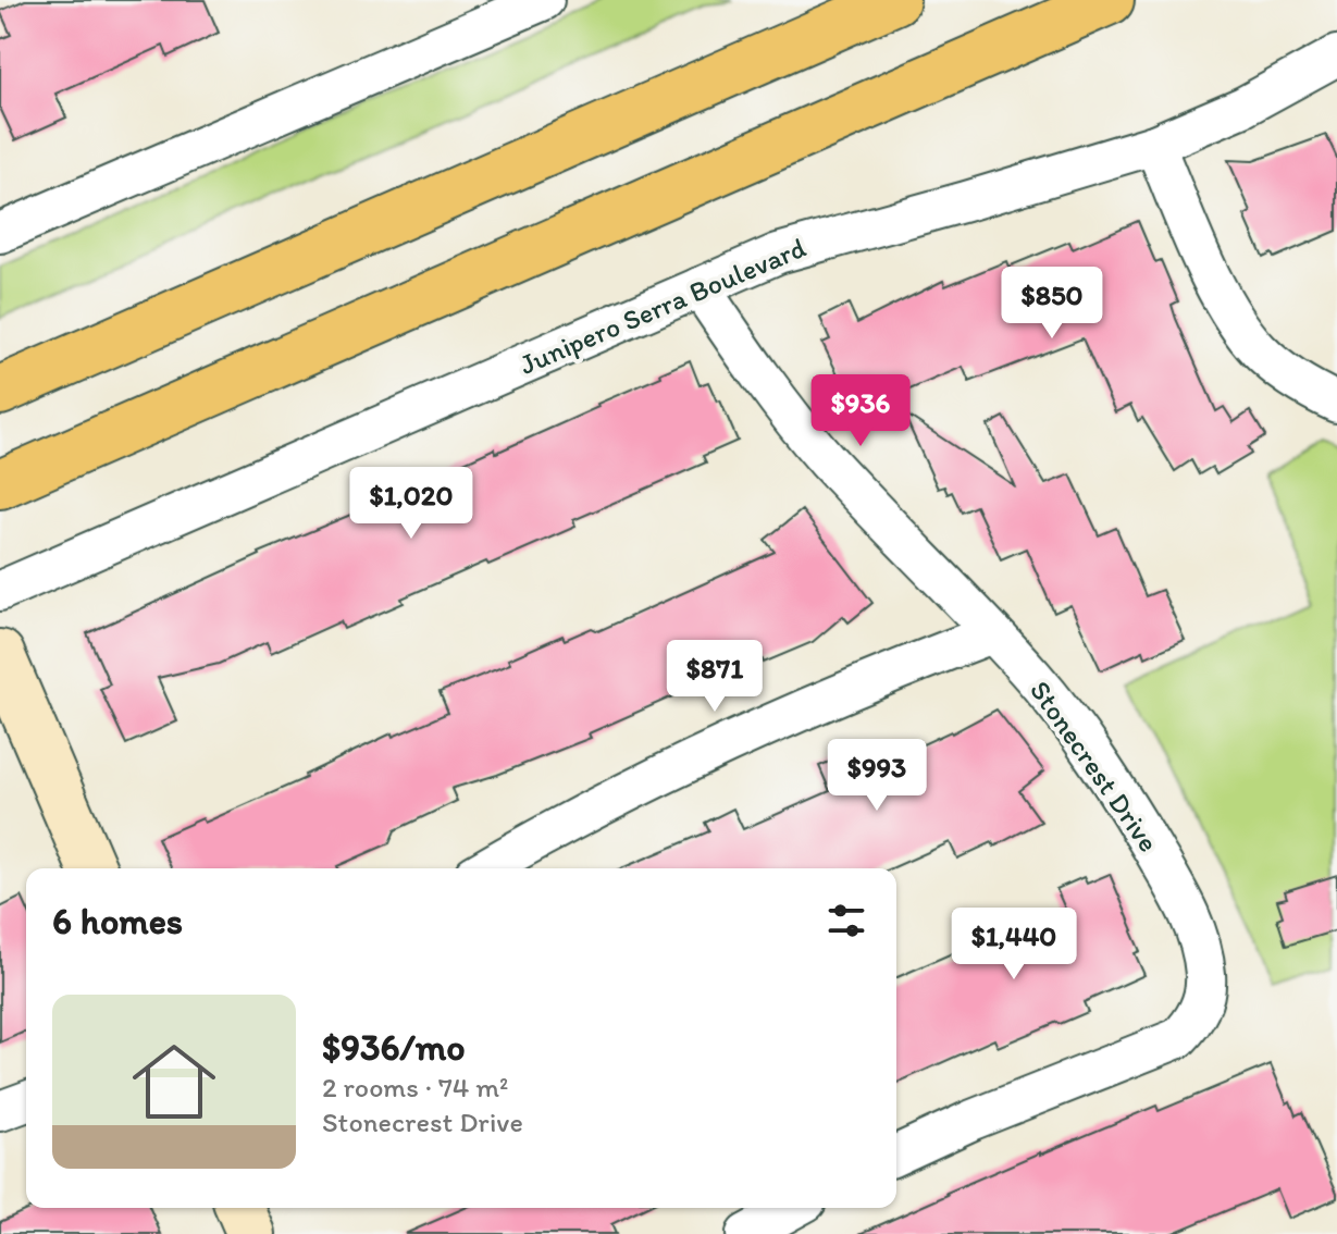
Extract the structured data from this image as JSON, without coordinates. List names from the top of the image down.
{
  "streets": {
    "street": ["Junipero Serra Boulevard", "Stonecrest Drive"]
  },
  "crossings": [
    ["Junipero Serra Boulevard", "Stonecrest Drive"]
  ],
  "page": {
    "price": [
      "$850",
      "$936",
      "$1,020",
      "$871",
      "$993",
      "$1,440"
    ],
    "heading": "6 homes",
    "list": [
      {
        "name": "$936/mo",
        "note": "2 rooms · 74 m² · Stonecrest Drive"
      }
    ]
  }
}
